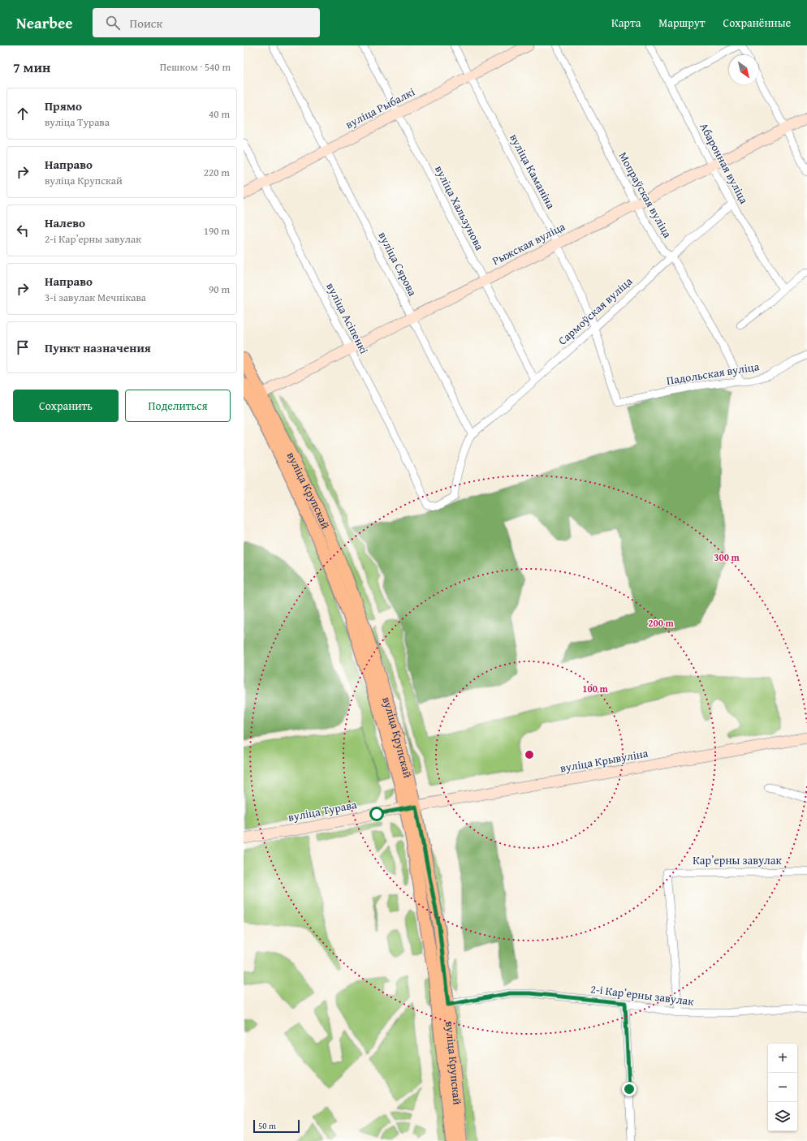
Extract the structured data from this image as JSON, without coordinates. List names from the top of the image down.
{
  "streets": {
    "main road": ["вуліца Крупскай"],
    "street": [
      "вуліца Рыбалкі",
      "Абаронная вуліца",
      "вуліца Каманіна",
      "Мопраўская вуліца",
      "вуліца Хальзунова",
      "Рыжская вуліца",
      "вуліца Сярова",
      "Сармоўская вуліца",
      "вуліца Асіпенкі",
      "Падольская вуліца",
      "вуліца Крывуліна",
      "вуліца Турава",
      "Карʼерны завулак",
      "2-і Карʼерны завулак"
    ]
  },
  "crossings": [
    ["вуліца Рыбалкі", "вуліца Каманіна"],
    ["вуліца Рыбалкі", "вуліца Хальзунова"],
    ["вуліца Рыбалкі", "вуліца Сярова"],
    ["вуліца Рыбалкі", "вуліца Асіпенкі"],
    ["Абаронная вуліца", "Рыжская вуліца"],
    ["Абаронная вуліца", "Сармоўская вуліца"],
    ["вуліца Каманіна", "Рыжская вуліца"],
    ["вуліца Каманіна", "Сармоўская вуліца"],
    ["вуліца Каманіна", "Падольская вуліца"],
    ["Мопраўская вуліца", "Рыжская вуліца"],
    ["Мопраўская вуліца", "Сармоўская вуліца"],
    ["Мопраўская вуліца", "Падольская вуліца"],
    ["вуліца Хальзунова", "Рыжская вуліца"],
    ["вуліца Хальзунова", "Сармоўская вуліца"],
    ["Рыжская вуліца", "вуліца Сярова"],
    ["Рыжская вуліца", "вуліца Асіпенкі"],
    ["Рыжская вуліца", "вуліца Крупскай"],
    ["вуліца Сярова", "Сармоўская вуліца"],
    ["вуліца Сярова", "вуліца Асіпенкі"],
    ["Сармоўская вуліца", "вуліца Асіпенкі"],
    ["вуліца Крупскай", "вуліца Крывуліна"],
    ["вуліца Крупскай", "вуліца Турава"],
    ["вуліца Крупскай", "2-і Карʼерны завулак"],
    ["вуліца Крывуліна", "вуліца Турава"],
    ["Карʼерны завулак", "2-і Карʼерны завулак"]
  ],
  "scale_bar": "50 m",
  "north": "bottom right",
  "page": {
    "header": "Nearbee",
    "search": "Поиск",
    "nav": ["Карта", "Маршрут", "Сохранённые"],
    "heading": ["7 мин", "Пешком · 540 m"],
    "list": [
      ["Прямо", "вуліца Турава", "40 m"],
      ["Направо", "вуліца Крупскай", "220 m"],
      ["Налево", "2-і Карʼерны завулак", "190 m"],
      ["Направо", "3-і завулак Мечнікава", "90 m"],
      "Пункт назначения"
    ],
    "buttons": ["Сохранить", "Поделиться"],
    "map_buttons": ["+", "−"],
    "scale": "50 m"
  },
  "rings": ["300 m", "200 m", "100 m"]
}
